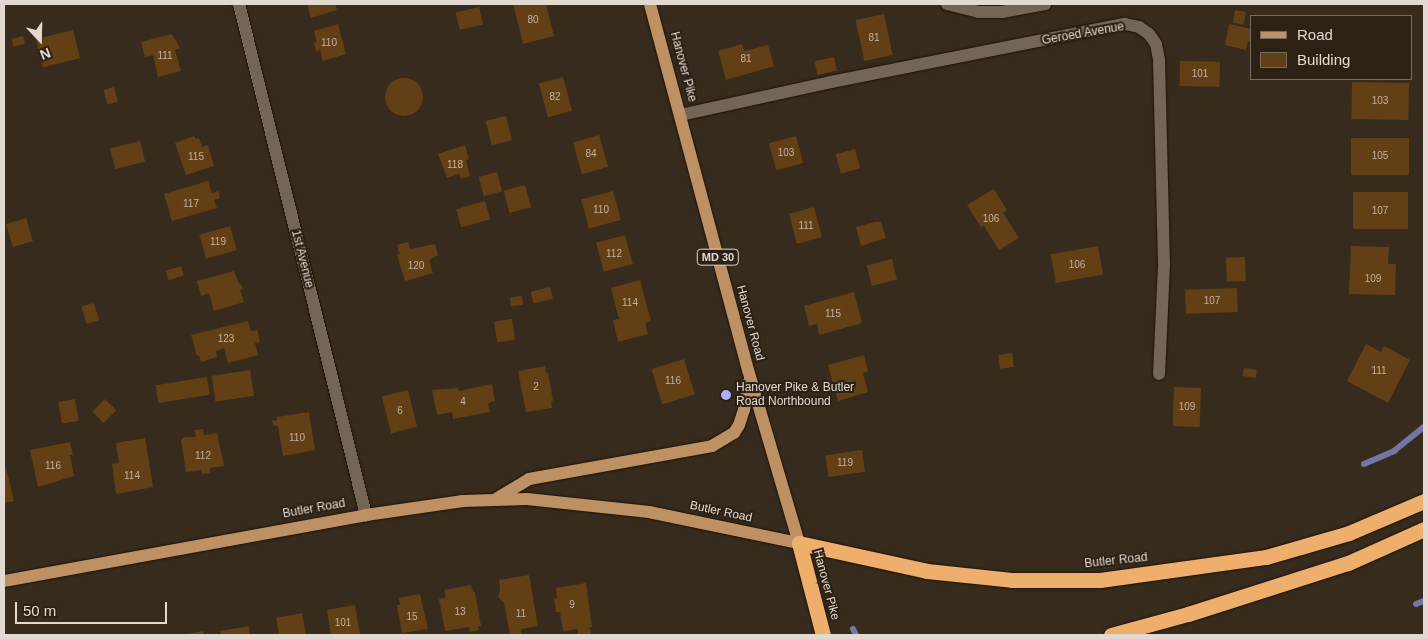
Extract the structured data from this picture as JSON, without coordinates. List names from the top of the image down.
{
  "streets": {
    "highway": ["Hanover Pike", "MD 30", "Butler Road"],
    "main road": ["Hanover Road"],
    "street": ["Geroed Avenue", "1st Avenue"]
  },
  "crossings": [
    ["Geroed Avenue", "Hanover Pike"],
    ["Hanover Pike", "Hanover Road"],
    ["Hanover Pike", "Butler Road"],
    ["1st Avenue", "Butler Road"],
    ["Hanover Road", "Butler Road"]
  ],
  "places": ["Hanover Pike & Butler Road Northbound"],
  "house_numbers": [
    "80",
    "81",
    "110",
    "111",
    "81",
    "101",
    "82",
    "103",
    "103",
    "84",
    "105",
    "115",
    "118",
    "117",
    "110",
    "107",
    "106",
    "111",
    "119",
    "112",
    "106",
    "120",
    "109",
    "107",
    "114",
    "115",
    "123",
    "111",
    "116",
    "2",
    "4",
    "109",
    "6",
    "110",
    "112",
    "119",
    "116",
    "114",
    "9",
    "13",
    "11",
    "15",
    "101"
  ],
  "legend": ["Road", "Building"],
  "scale_bar": "50 m",
  "north": "bottom"
}
